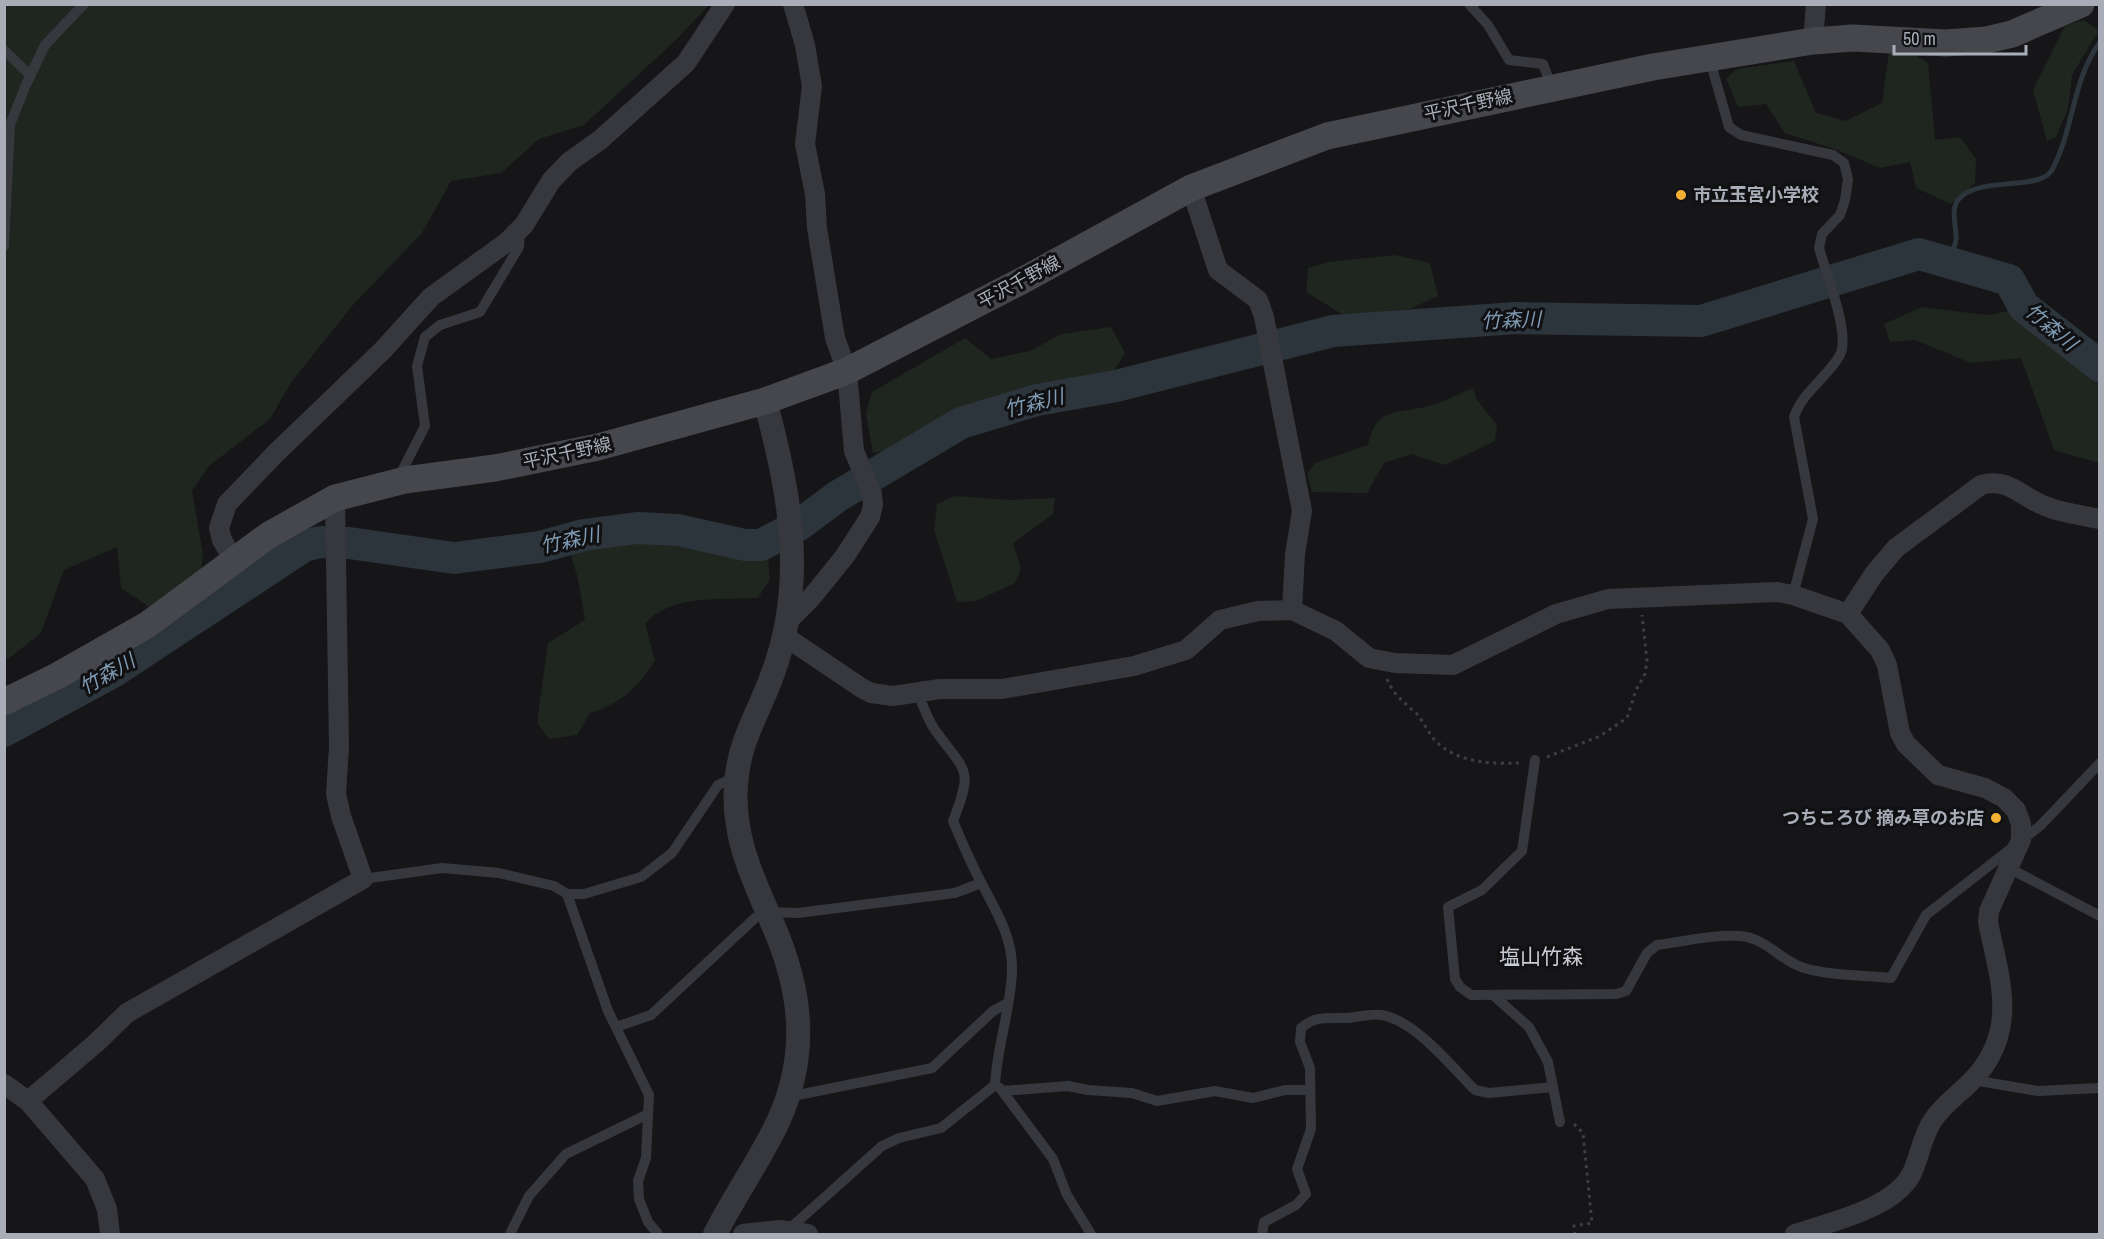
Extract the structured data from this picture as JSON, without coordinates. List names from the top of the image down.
{
  "streets": {
    "main road": ["平沢千野線"]
  },
  "districts": ["塩山竹森"],
  "water": ["竹森川"],
  "places": ["市立玉宮小学校", "つちころび 摘み草のお店"],
  "scale_bar": "50 m"
}
